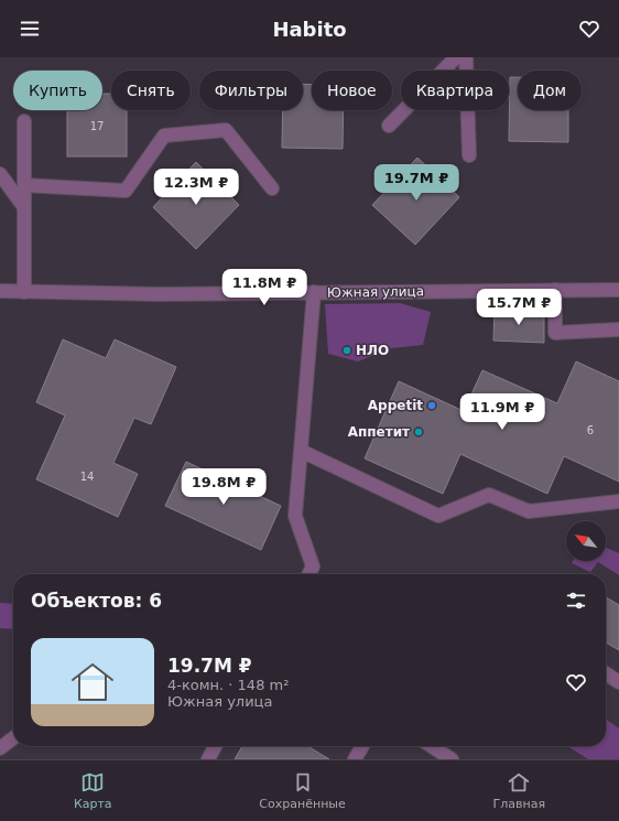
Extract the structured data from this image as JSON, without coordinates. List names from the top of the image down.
{
  "streets": {
    "street": ["Южная улица"]
  },
  "places": ["НЛО", "Appetit", "Аппетит"],
  "house_numbers": ["17", "6", "14"],
  "north": "top left",
  "page": {
    "header": "Habito",
    "chip": [
      "Купить",
      "Снять",
      "Фильтры",
      "Новое",
      "Квартира",
      "Дом"
    ],
    "price": [
      "19.7M ₽",
      "12.3M ₽",
      "11.8M ₽",
      "15.7M ₽",
      "11.9M ₽",
      "19.8M ₽"
    ],
    "heading": "Объектов: 6",
    "list": [
      {
        "name": "19.7M ₽",
        "note": "4-комн. · 148 m² · Южная улица"
      }
    ],
    "tabs": ["Карта", "Сохранённые", "Главная"]
  }
}
